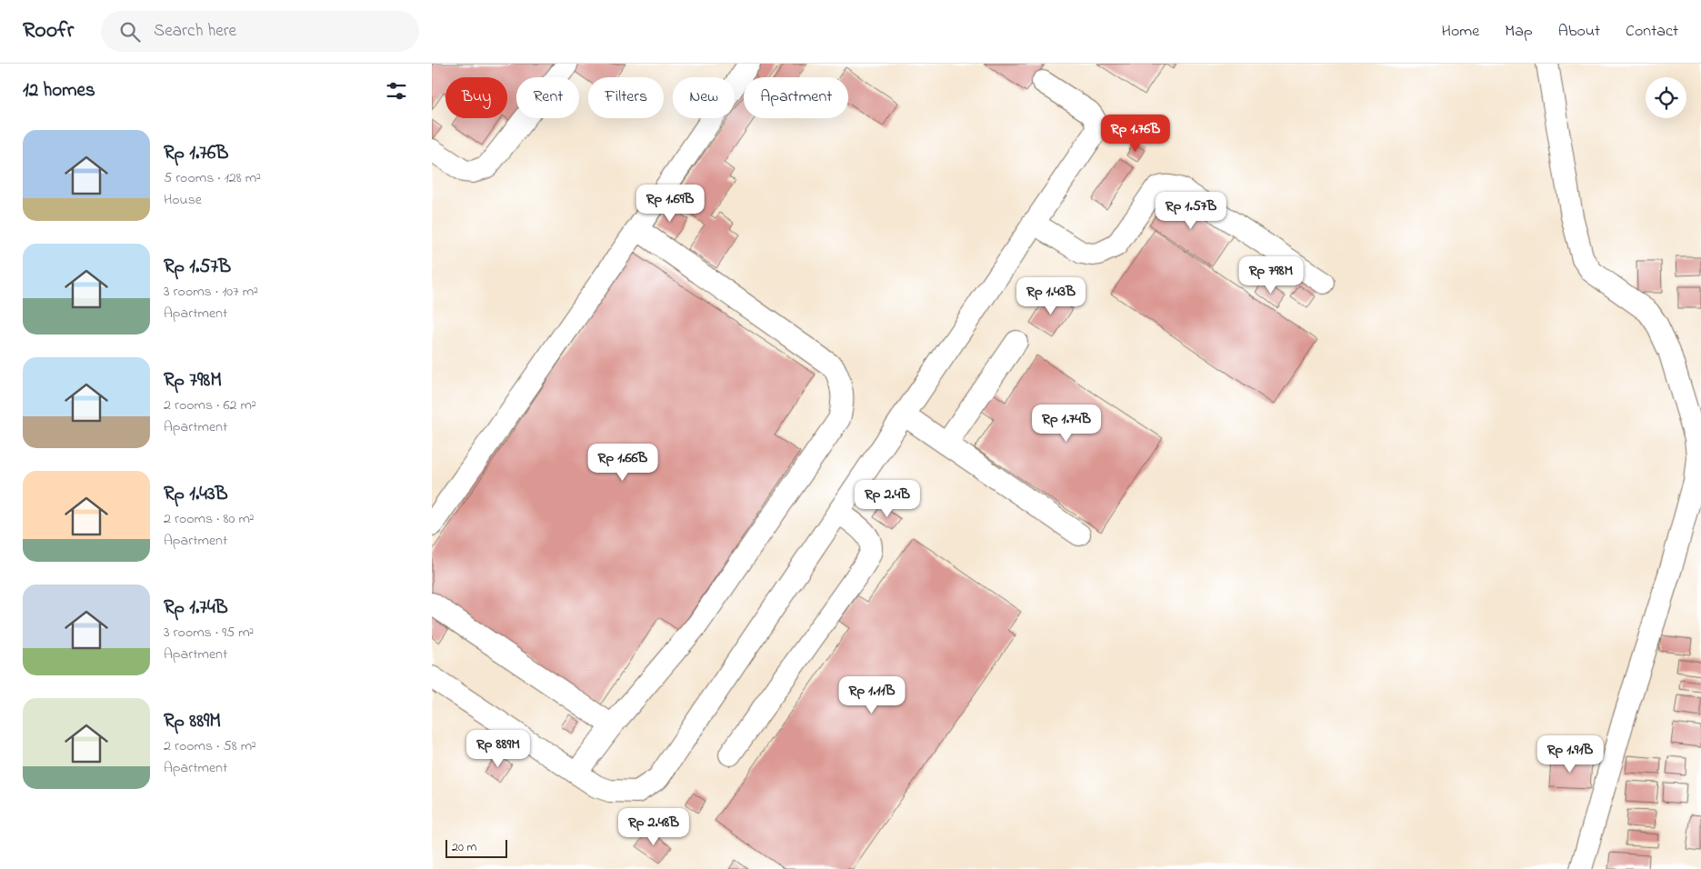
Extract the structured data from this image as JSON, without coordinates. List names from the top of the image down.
{
  "scale_bar": "20 m",
  "page": {
    "header": "Roofr",
    "search": "Search here",
    "nav": [
      "Home",
      "Map",
      "About",
      "Contact"
    ],
    "heading": "12 homes",
    "chip": [
      "Buy",
      "Rent",
      "Filters",
      "New",
      "Apartment"
    ],
    "price": [
      "Rp 1.76B",
      "Rp 1.69B",
      "Rp 1.57B",
      "Rp 798M",
      "Rp 1.43B",
      "Rp 1.74B",
      "Rp 1.66B",
      "Rp 2.4B",
      "Rp 1.11B",
      "Rp 889M",
      "Rp 1.91B",
      "Rp 2.48B"
    ],
    "list": [
      {
        "name": "Rp 1.76B",
        "note": "5 rooms · 128 m² · House"
      },
      {
        "name": "Rp 1.57B",
        "note": "3 rooms · 107 m² · Apartment"
      },
      {
        "name": "Rp 798M",
        "note": "2 rooms · 62 m² · Apartment"
      },
      {
        "name": "Rp 1.43B",
        "note": "2 rooms · 80 m² · Apartment"
      },
      {
        "name": "Rp 1.74B",
        "note": "3 rooms · 95 m² · Apartment"
      },
      {
        "name": "Rp 889M",
        "note": "2 rooms · 58 m² · Apartment"
      }
    ],
    "scale": "20 m"
  }
}
